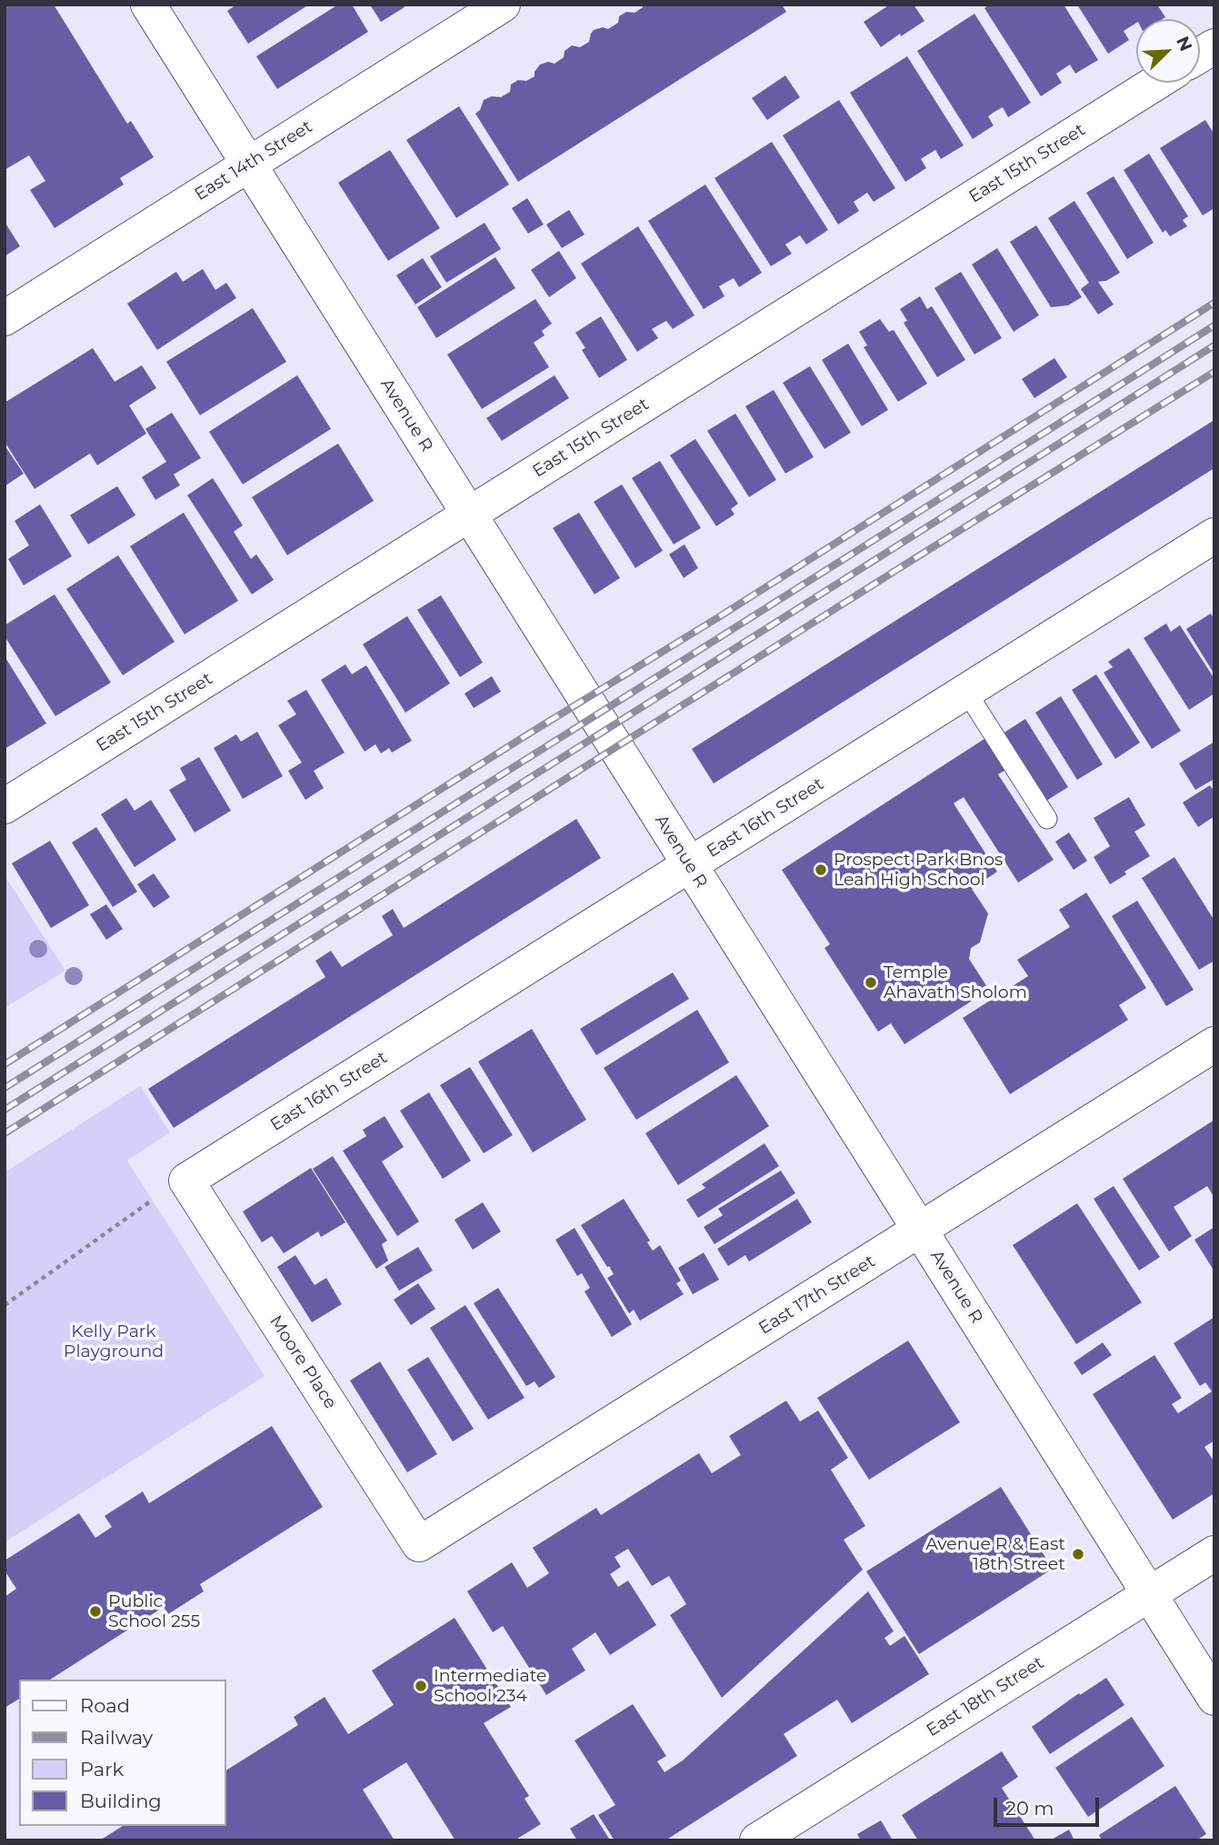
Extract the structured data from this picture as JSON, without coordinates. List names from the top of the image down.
{
  "streets": {
    "street": [
      "East 14th Street",
      "East 15th Street",
      "Avenue R",
      "East 16th Street",
      "East 17th Street",
      "Moore Place",
      "East 18th Street"
    ]
  },
  "crossings": [
    ["East 14th Street", "Avenue R"],
    ["East 15th Street", "Avenue R"],
    ["Avenue R", "East 16th Street"],
    ["Avenue R", "East 17th Street"],
    ["Avenue R", "East 18th Street"],
    ["East 16th Street", "Moore Place"],
    ["East 17th Street", "Moore Place"]
  ],
  "parks": ["Kelly Park Playground"],
  "places": [
    "Prospect Park Bnos Leah High School",
    "Temple Ahavath Sholom",
    "Avenue R & East 18th Street",
    "Public School 255",
    "Intermediate School 234"
  ],
  "legend": [
    "Road",
    "Railway",
    "Park",
    "Building"
  ],
  "scale_bar": "20 m",
  "north": "top right"
}
